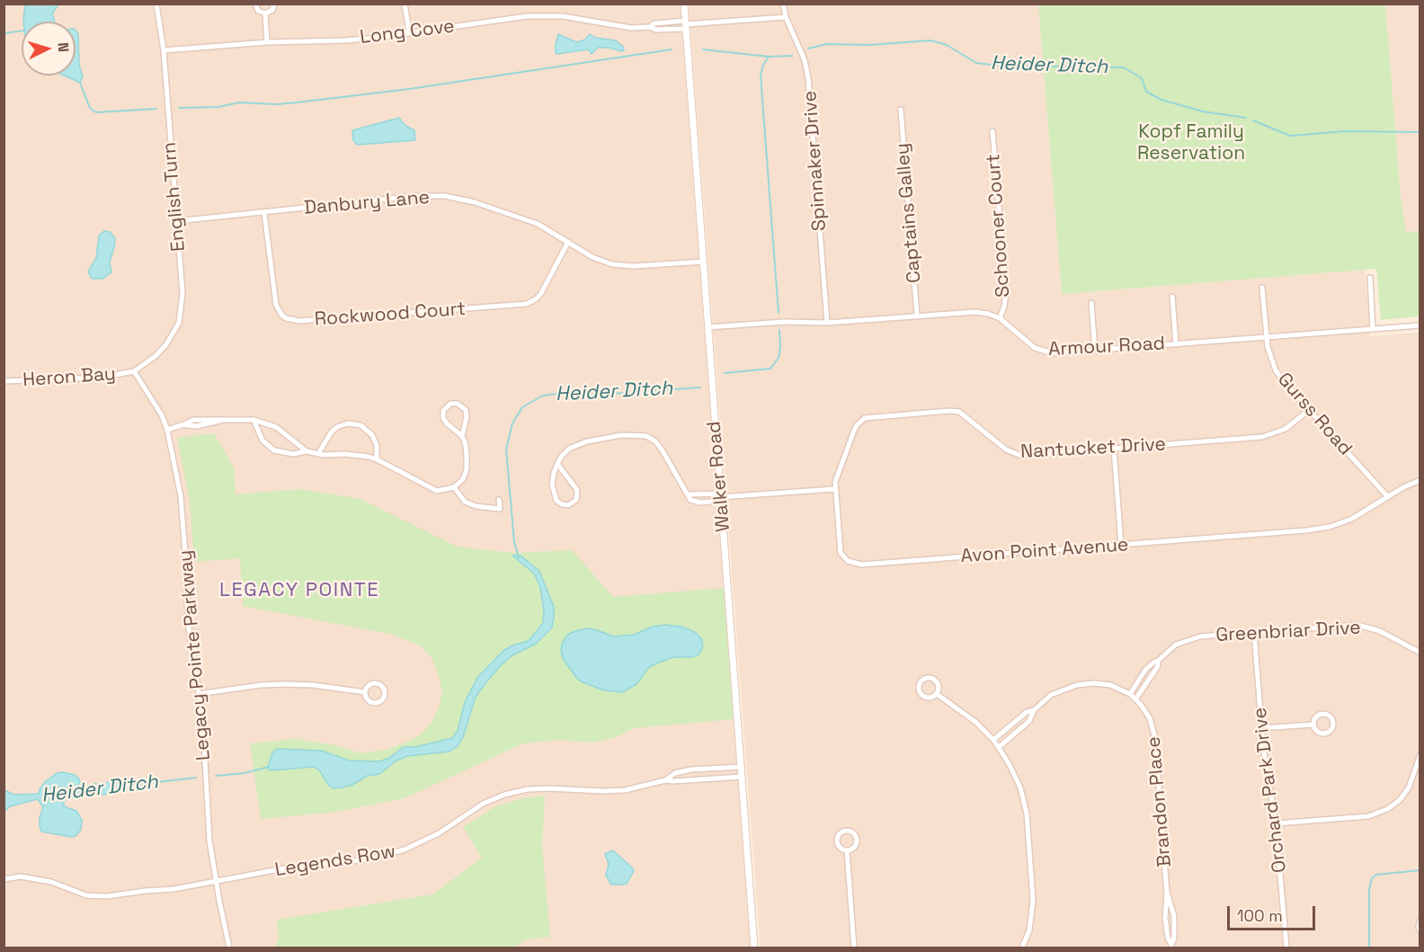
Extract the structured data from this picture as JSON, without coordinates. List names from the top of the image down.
{
  "streets": {
    "street": [
      "Long Cove",
      "Spinnaker Drive",
      "English Turn",
      "Danbury Lane",
      "Captains Galley",
      "Schooner Court",
      "Rockwood Court",
      "Armour Road",
      "Heron Bay",
      "Gurss Road",
      "Nantucket Drive",
      "Walker Road",
      "Avon Point Avenue",
      "Greenbriar Drive",
      "Legacy Pointe Parkway",
      "Orchard Park Drive",
      "Brandon Place",
      "Legends Row"
    ]
  },
  "crossings": [
    ["Long Cove", "Spinnaker Drive"],
    ["Long Cove", "English Turn"],
    ["Long Cove", "Walker Road"],
    ["Spinnaker Drive", "Armour Road"],
    ["English Turn", "Danbury Lane"],
    ["English Turn", "Heron Bay"],
    ["English Turn", "Legacy Pointe Parkway"],
    ["Danbury Lane", "Rockwood Court"],
    ["Danbury Lane", "Walker Road"],
    ["Captains Galley", "Armour Road"],
    ["Schooner Court", "Armour Road"],
    ["Armour Road", "Gurss Road"],
    ["Armour Road", "Walker Road"],
    ["Heron Bay", "Legacy Pointe Parkway"],
    ["Gurss Road", "Nantucket Drive"],
    ["Gurss Road", "Avon Point Avenue"],
    ["Nantucket Drive", "Avon Point Avenue"],
    ["Walker Road", "Legends Row"],
    ["Greenbriar Drive", "Orchard Park Drive"],
    ["Greenbriar Drive", "Brandon Place"],
    ["Legacy Pointe Parkway", "Legends Row"]
  ],
  "districts": ["LEGACY POINTE"],
  "water": ["Heider Ditch"],
  "parks": ["Kopf Family Reservation"],
  "scale_bar": "100 m",
  "north": "right"
}
